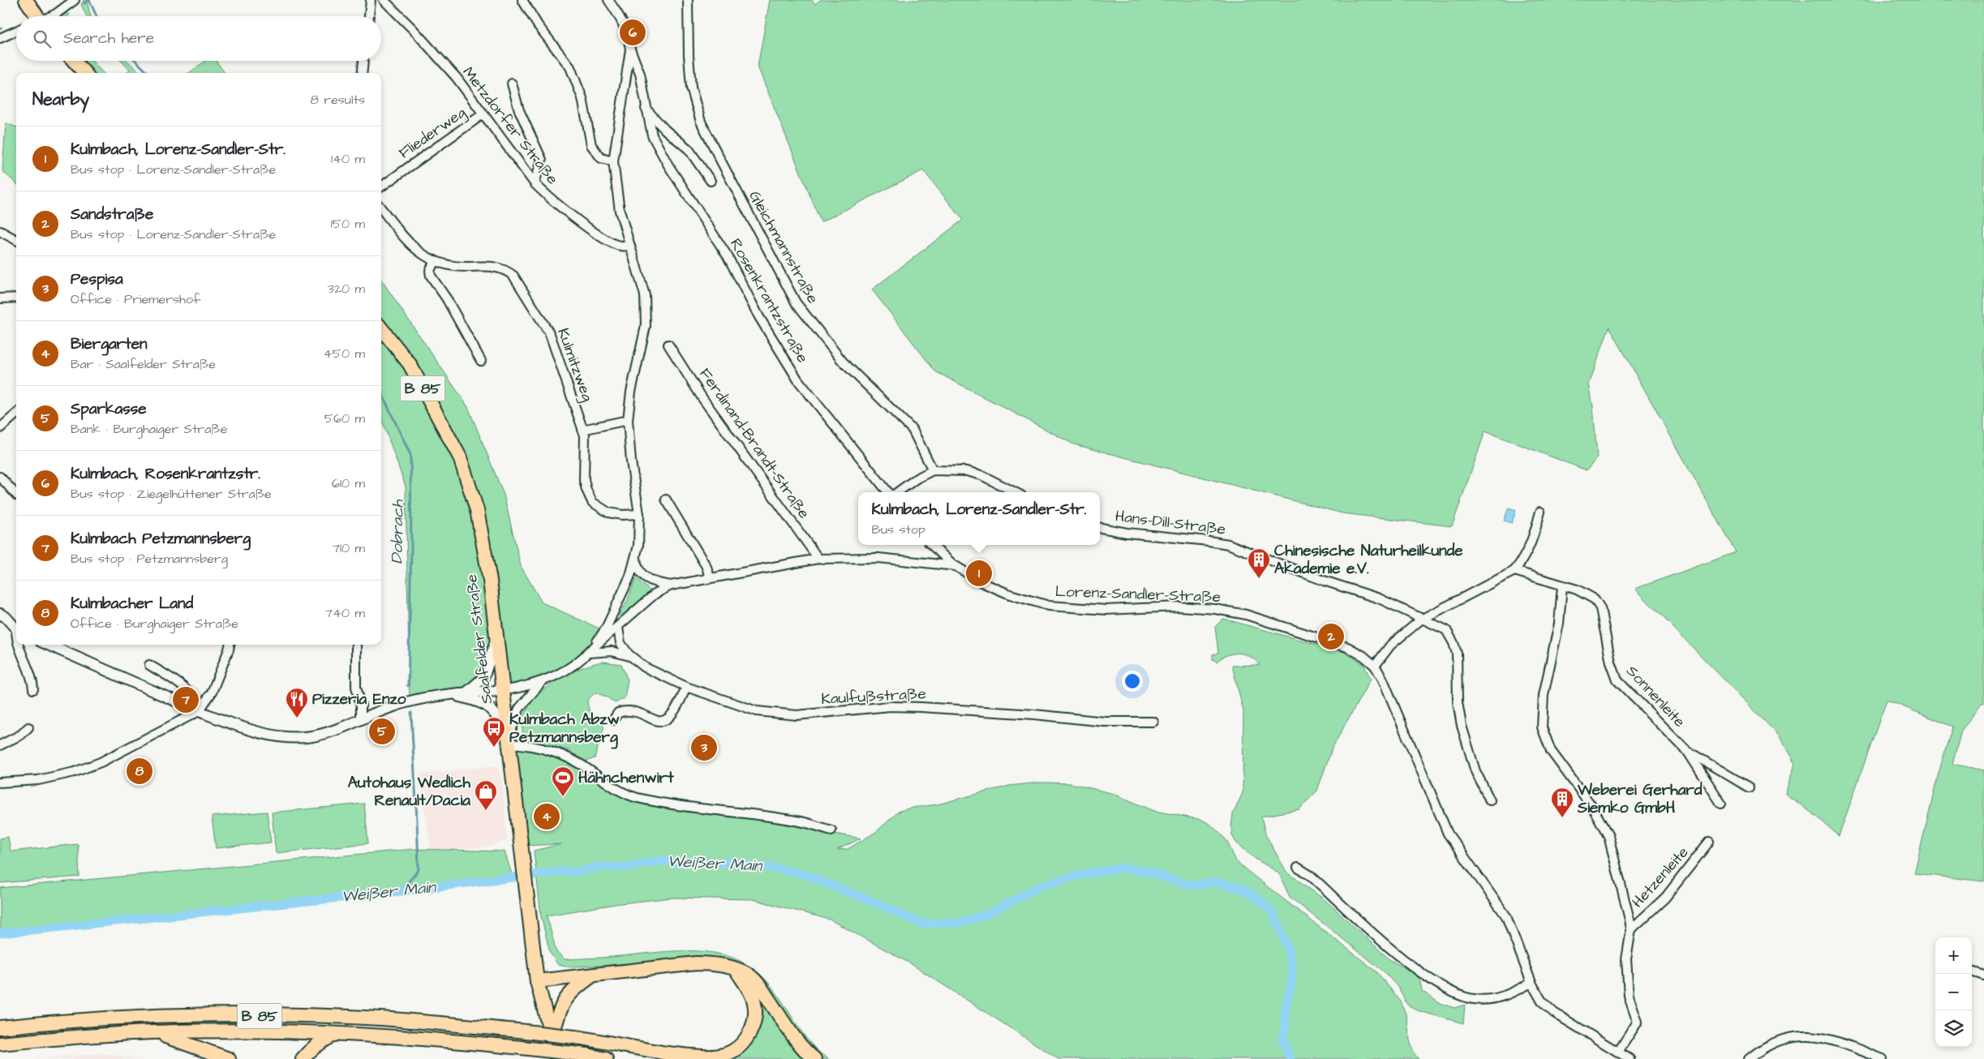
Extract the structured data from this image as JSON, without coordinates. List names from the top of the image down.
{
  "streets": {
    "main road": ["B 85", "Saalfelder Straße"],
    "street": [
      "Metzdorfer Straße",
      "Fliederweg",
      "Gleichmannstraße",
      "Rosenkrantzstraße",
      "Kulmitzweg",
      "Ferdinand-Brandt-Straße",
      "Hans-Dill-Straße",
      "Lorenz-Sandler-Straße",
      "Kaulfußstraße",
      "Sonnenleite",
      "Hetzenleite"
    ]
  },
  "crossings": [
    ["Metzdorfer Straße", "Fliederweg"],
    ["Ferdinand-Brandt-Straße", "Lorenz-Sandler-Straße"],
    ["Lorenz-Sandler-Straße", "Kaulfußstraße"]
  ],
  "water": ["Dobrach", "Weißer Main"],
  "places": {
    "building": ["Chinesische Naturheilkunde Akademie e.V.", "Weberei Gerhard Siemko GmbH"],
    "restaurant": ["Pizzeria Enzo"],
    "bus stop": ["Kulmbach Abzw Petzmannsberg"],
    "sports": ["Hähnchenwirt"],
    "shop": ["Autohaus Wedlich Renault/Dacia"]
  },
  "page": {
    "search": "Search here",
    "pins": [
      "6",
      "1",
      "2",
      "7",
      "5",
      "3",
      "8",
      "4"
    ],
    "heading": ["Nearby", "8 results"],
    "list": [
      {
        "mark": "1",
        "name": "Kulmbach, Lorenz-Sandler-Str.",
        "note": "Bus stop · Lorenz-Sandler-Straße",
        "value": "140 m"
      },
      {
        "mark": "2",
        "name": "Sandstraße",
        "note": "Bus stop · Lorenz-Sandler-Straße",
        "value": "150 m"
      },
      {
        "mark": "3",
        "name": "Pespisa",
        "note": "Office · Priemershof",
        "value": "320 m"
      },
      {
        "mark": "4",
        "name": "Biergarten",
        "note": "Bar · Saalfelder Straße",
        "value": "450 m"
      },
      {
        "mark": "5",
        "name": "Sparkasse",
        "note": "Bank · Burghaiger Straße",
        "value": "560 m"
      },
      {
        "mark": "6",
        "name": "Kulmbach, Rosenkrantzstr.",
        "note": "Bus stop · Ziegelhüttener Straße",
        "value": "610 m"
      },
      {
        "mark": "7",
        "name": "Kulmbach Petzmannsberg",
        "note": "Bus stop · Petzmannsberg",
        "value": "710 m"
      },
      {
        "mark": "8",
        "name": "Kulmbacher Land",
        "note": "Office · Burghaiger Straße",
        "value": "740 m"
      }
    ],
    "popup": ["Kulmbach, Lorenz-Sandler-Str.", "Bus stop"],
    "map_buttons": ["+", "−"]
  }
}
